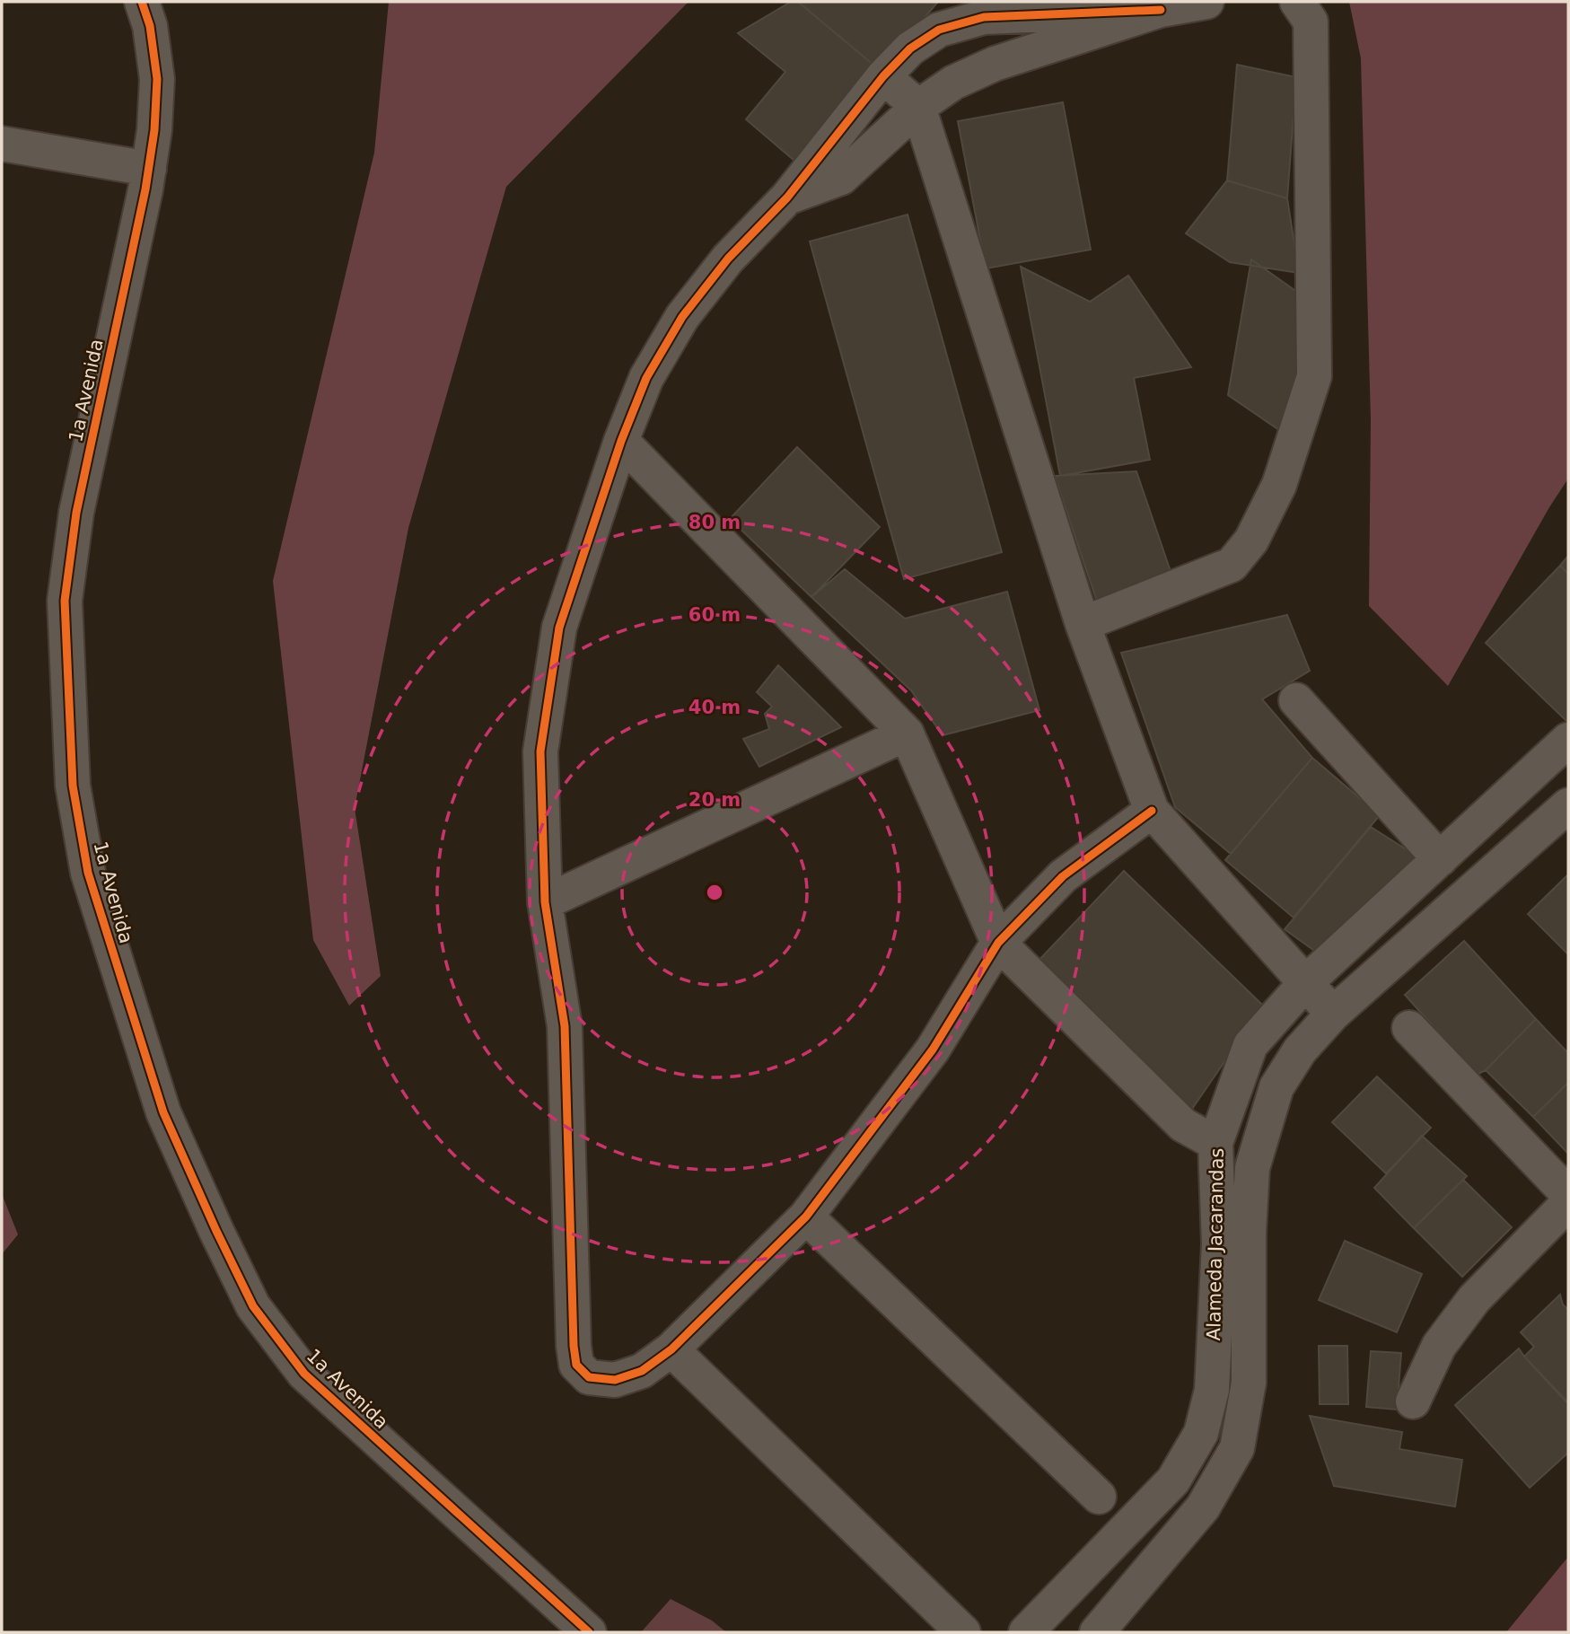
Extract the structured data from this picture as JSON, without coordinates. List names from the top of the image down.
{
  "streets": {
    "street": ["1a Avenida", "Alameda Jacarandas"]
  },
  "rings": [
    "80 m",
    "60 m",
    "40 m",
    "20 m"
  ]
}
